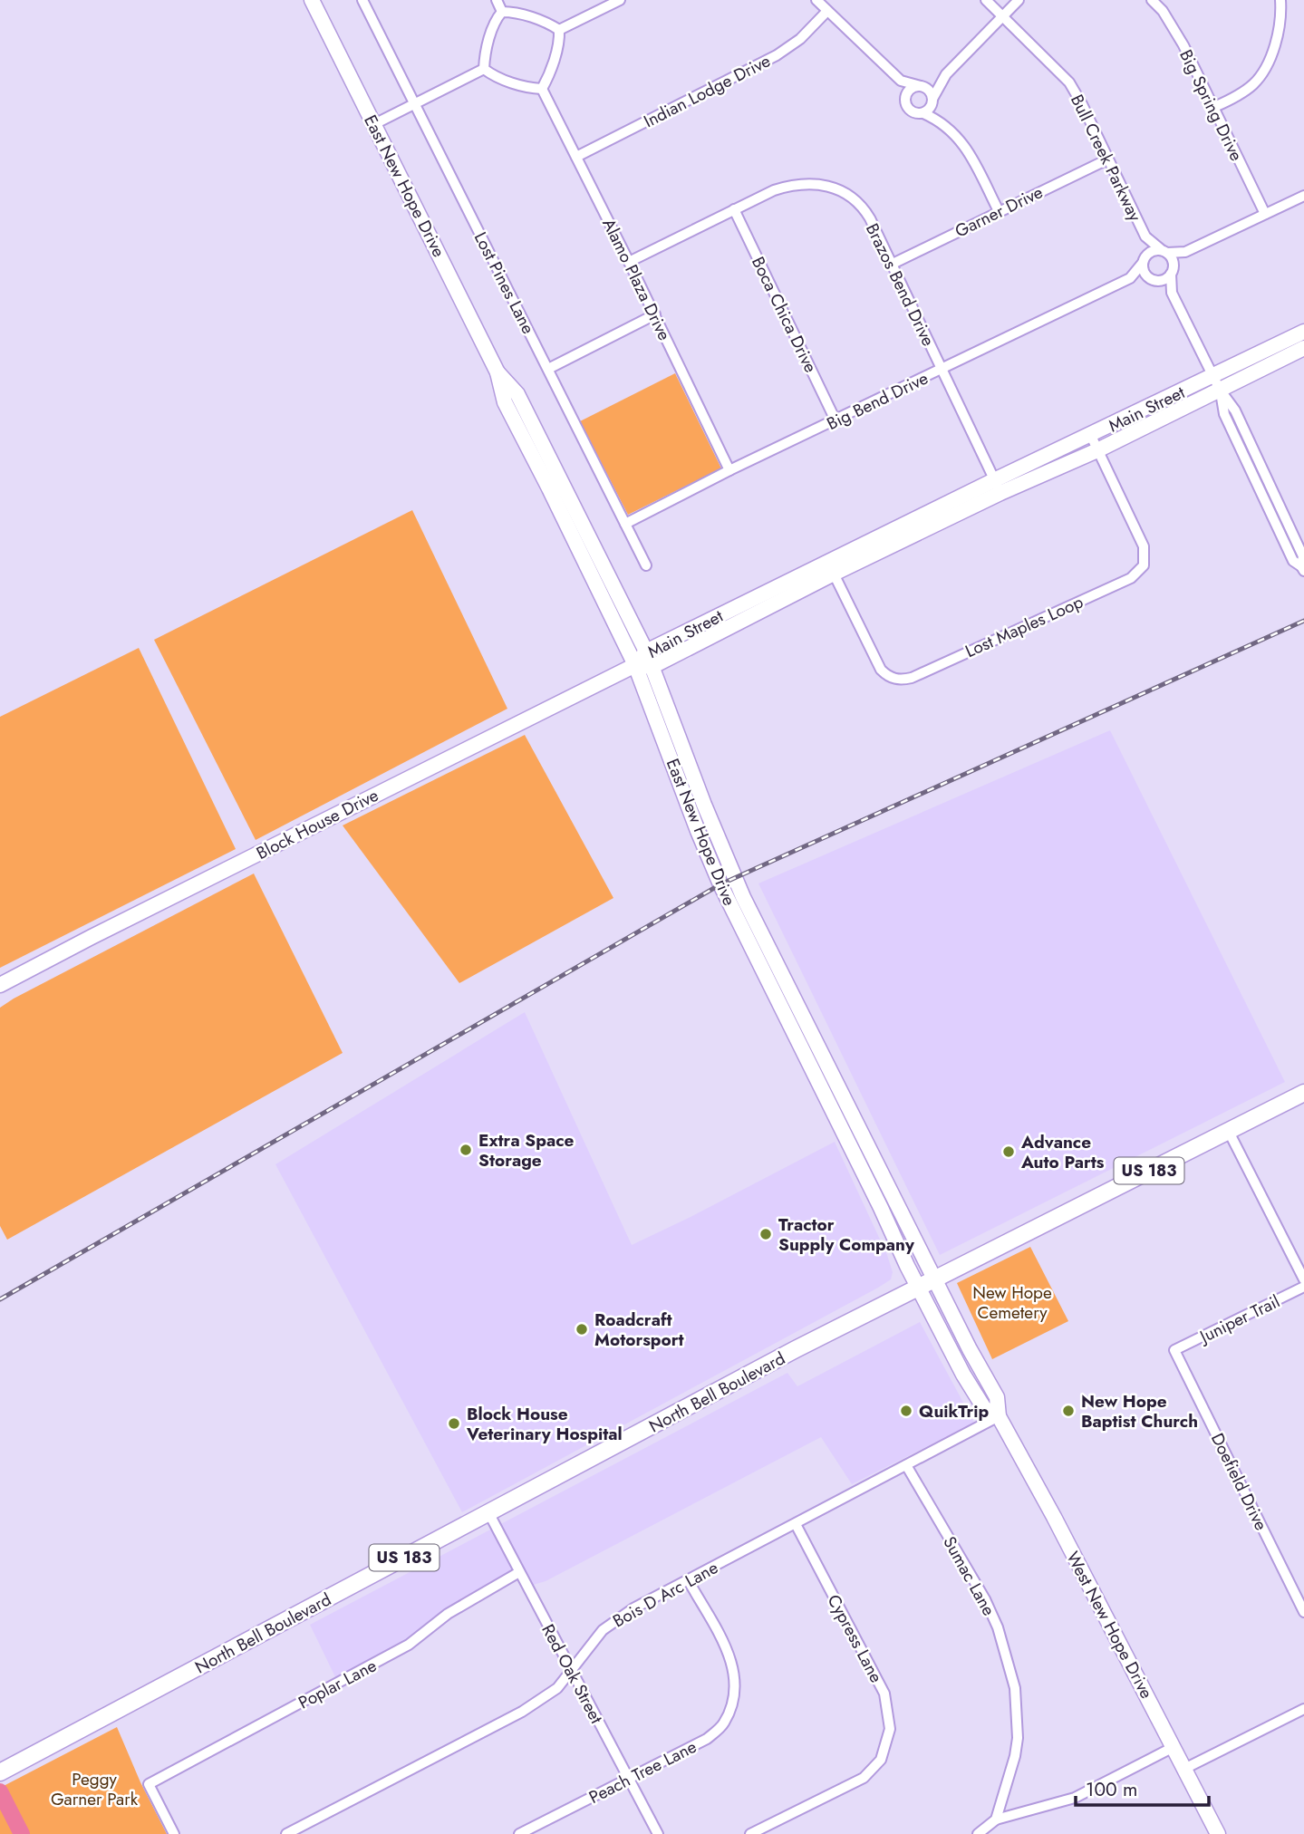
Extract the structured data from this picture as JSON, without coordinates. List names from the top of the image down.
{
  "streets": {
    "main road": [
      "East New Hope Drive",
      "Main Street",
      "Block House Drive",
      "US 183",
      "North Bell Boulevard",
      "West New Hope Drive"
    ],
    "street": [
      "Indian Lodge Drive",
      "Big Spring Drive",
      "Bull Creek Parkway",
      "Garner Drive",
      "Alamo Plaza Drive",
      "Lost Pines Lane",
      "Brazos Bend Drive",
      "Boca Chica Drive",
      "Big Bend Drive",
      "Lost Maples Loop",
      "Juniper Trail",
      "Doefield Drive",
      "Sumac Lane",
      "Bois D Arc Lane",
      "Cypress Lane",
      "Red Oak Street",
      "Poplar Lane",
      "Peach Tree Lane"
    ]
  },
  "crossings": [
    ["Indian Lodge Drive", "Alamo Plaza Drive"],
    ["Bull Creek Parkway", "Garner Drive"],
    ["Bull Creek Parkway", "Big Bend Drive"],
    ["East New Hope Drive", "Main Street"],
    ["East New Hope Drive", "Block House Drive"],
    ["East New Hope Drive", "North Bell Boulevard"],
    ["East New Hope Drive", "West New Hope Drive"],
    ["Garner Drive", "Brazos Bend Drive"],
    ["Alamo Plaza Drive", "Brazos Bend Drive"],
    ["Alamo Plaza Drive", "Big Bend Drive"],
    ["Lost Pines Lane", "Big Bend Drive"],
    ["Brazos Bend Drive", "Boca Chica Drive"],
    ["Brazos Bend Drive", "Big Bend Drive"],
    ["Brazos Bend Drive", "Main Street"],
    ["Boca Chica Drive", "Big Bend Drive"],
    ["Main Street", "Lost Maples Loop"],
    ["Main Street", "Block House Drive"],
    ["Juniper Trail", "Doefield Drive"],
    ["North Bell Boulevard", "West New Hope Drive"],
    ["North Bell Boulevard", "Red Oak Street"],
    ["Sumac Lane", "Bois D Arc Lane"],
    ["Bois D Arc Lane", "West New Hope Drive"],
    ["Bois D Arc Lane", "Cypress Lane"],
    ["Bois D Arc Lane", "Red Oak Street"],
    ["Bois D Arc Lane", "Peach Tree Lane"],
    ["Red Oak Street", "Poplar Lane"],
    ["Red Oak Street", "Peach Tree Lane"]
  ],
  "parks": ["New Hope Cemetery", "Peggy Garner Park"],
  "places": [
    "Extra Space Storage",
    "Advance Auto Parts",
    "Tractor Supply Company",
    "Roadcraft Motorsport",
    "QuikTrip",
    "New Hope Baptist Church",
    "Block House Veterinary Hospital"
  ],
  "scale_bar": "100 m"
}
